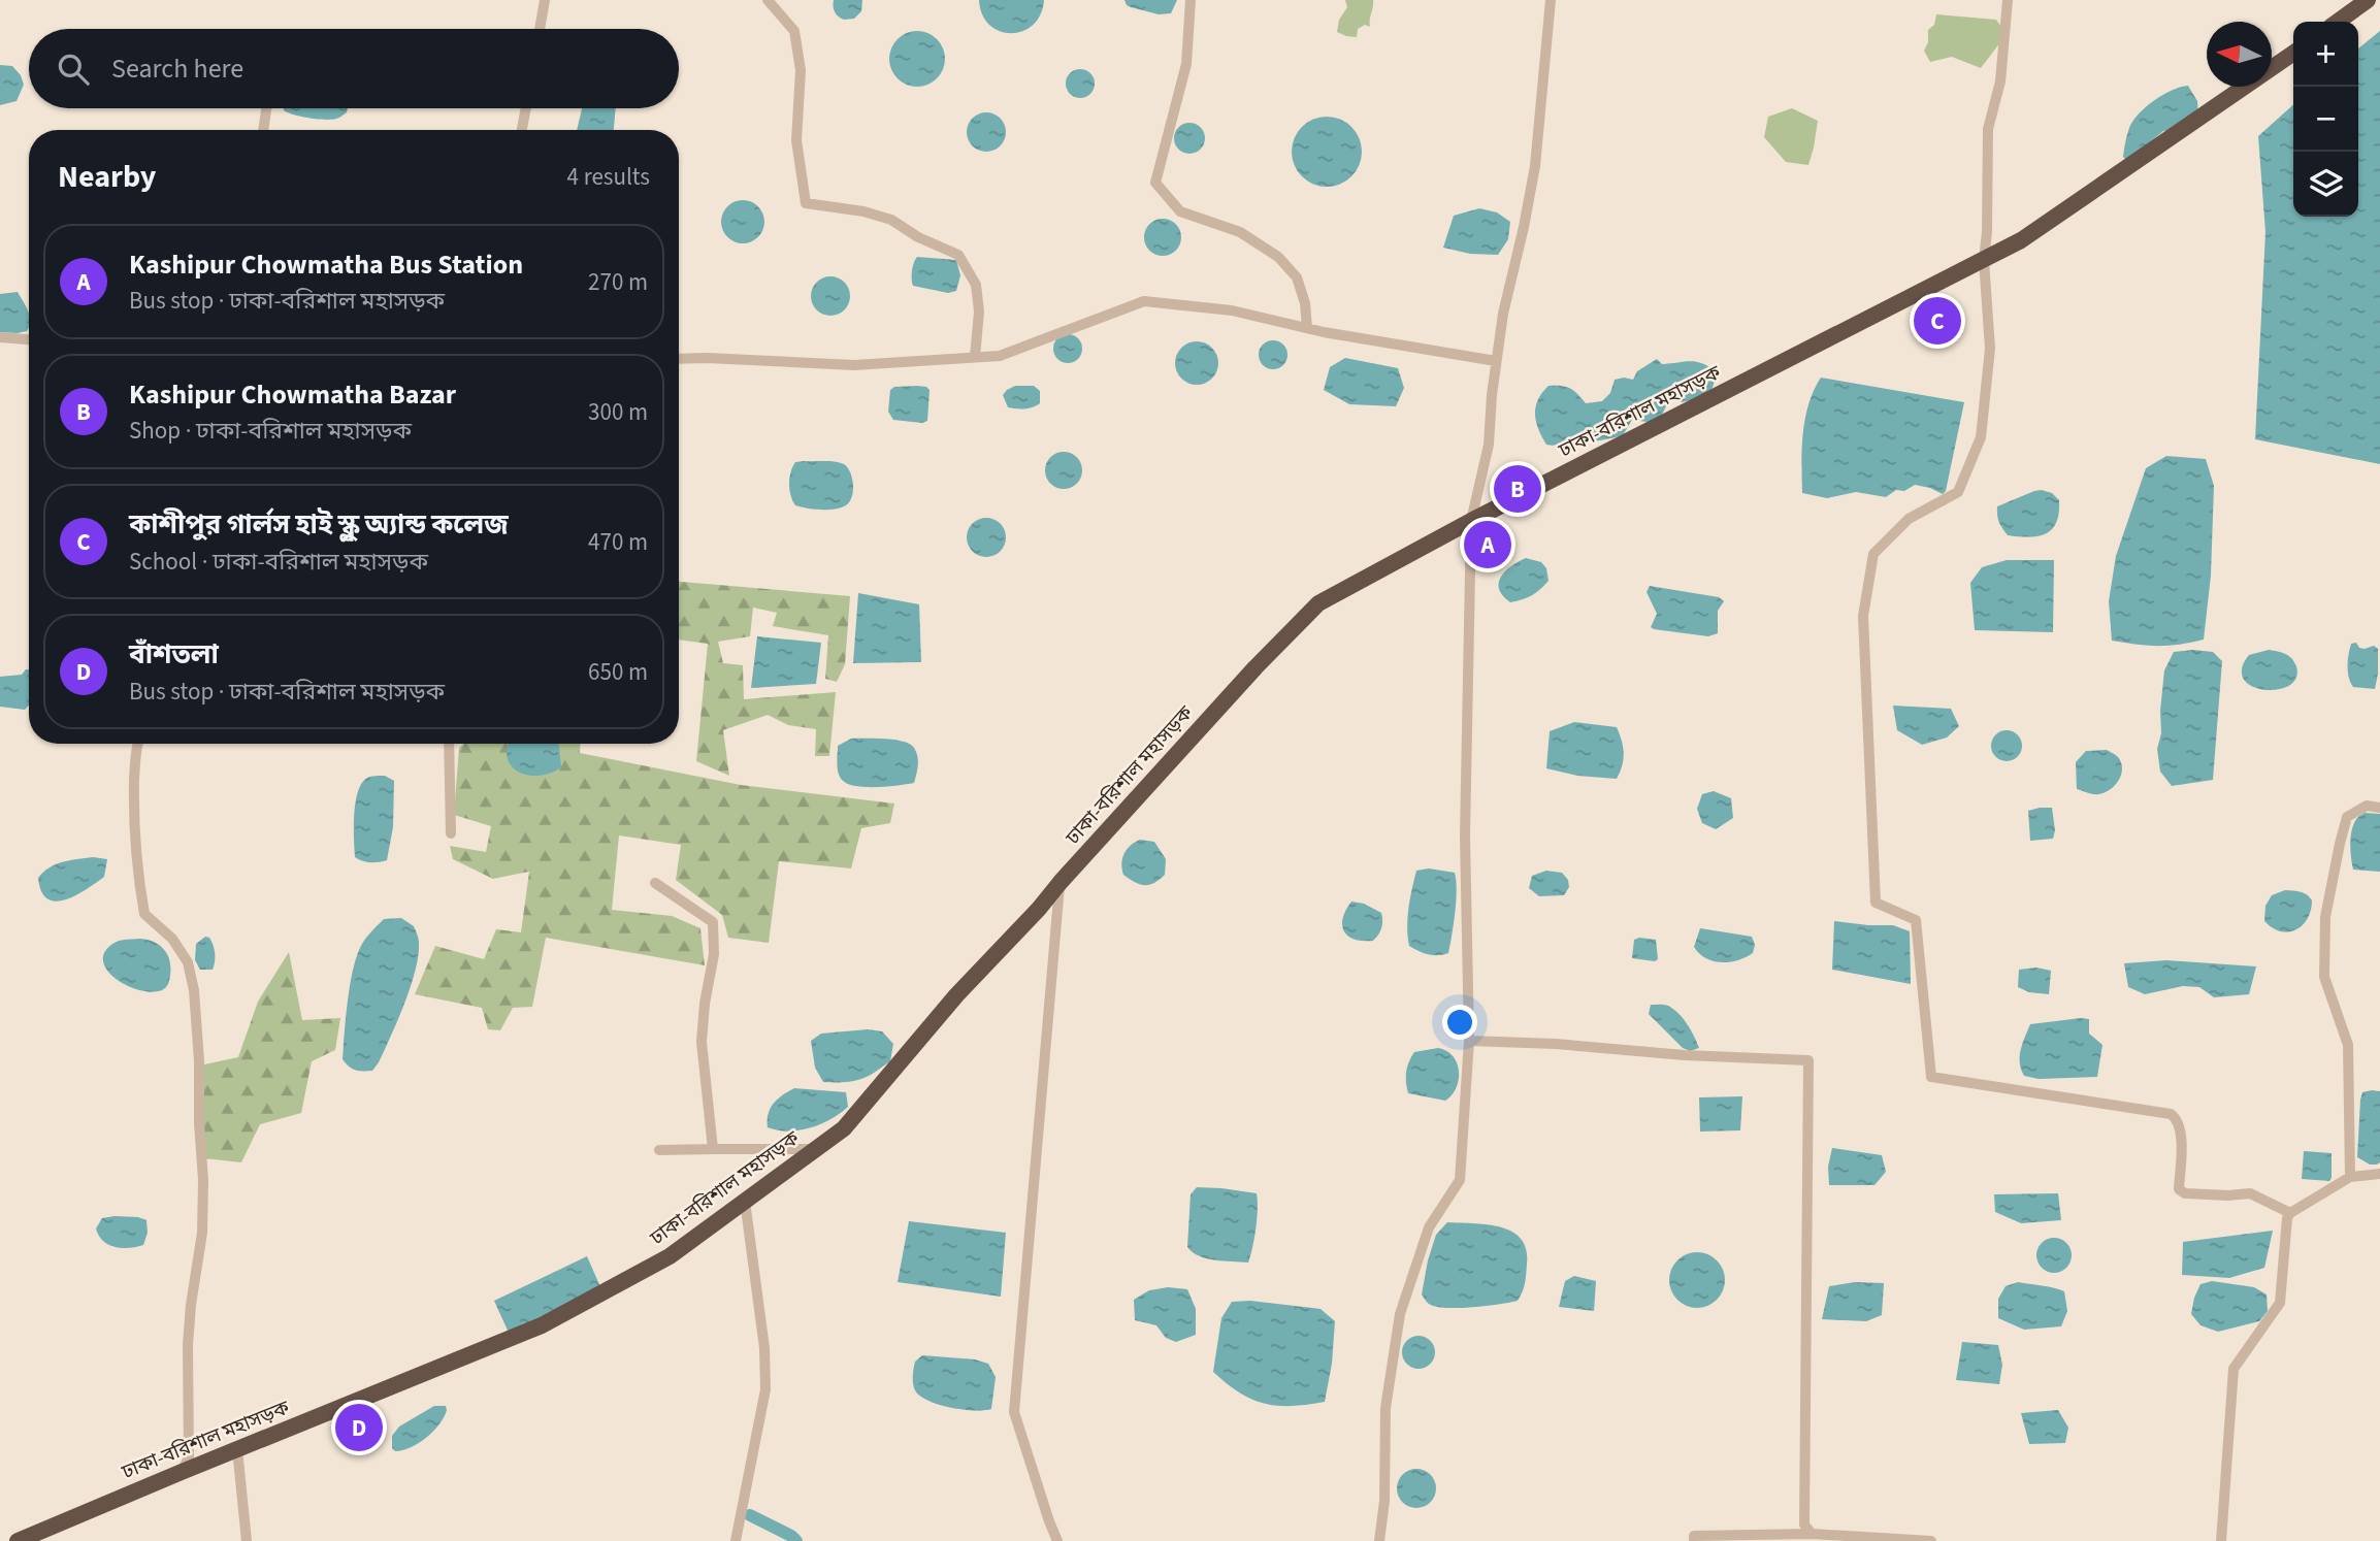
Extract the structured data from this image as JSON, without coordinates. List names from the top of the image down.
{
  "streets": {
    "highway": ["ঢাকা-বরিশাল মহাসড়ক"]
  },
  "north": "left",
  "page": {
    "map_buttons": ["+", "−"],
    "search": "Search here",
    "heading": ["Nearby", "4 results"],
    "list": [
      {
        "mark": "A",
        "name": "Kashipur Chowmatha Bus Station",
        "note": "Bus stop · ঢাকা-বরিশাল মহাসড়ক",
        "value": "270 m"
      },
      {
        "mark": "B",
        "name": "Kashipur Chowmatha Bazar",
        "note": "Shop · ঢাকা-বরিশাল মহাসড়ক",
        "value": "300 m"
      },
      {
        "mark": "C",
        "name": "কাশীপুর গার্লস হাই স্কুল অ্যান্ড কলেজ",
        "note": "School · ঢাকা-বরিশাল মহাসড়ক",
        "value": "470 m"
      },
      {
        "mark": "D",
        "name": "বাঁশতলা",
        "note": "Bus stop · ঢাকা-বরিশাল মহাসড়ক",
        "value": "650 m"
      }
    ],
    "pins": [
      "C",
      "B",
      "A",
      "D"
    ]
  }
}
